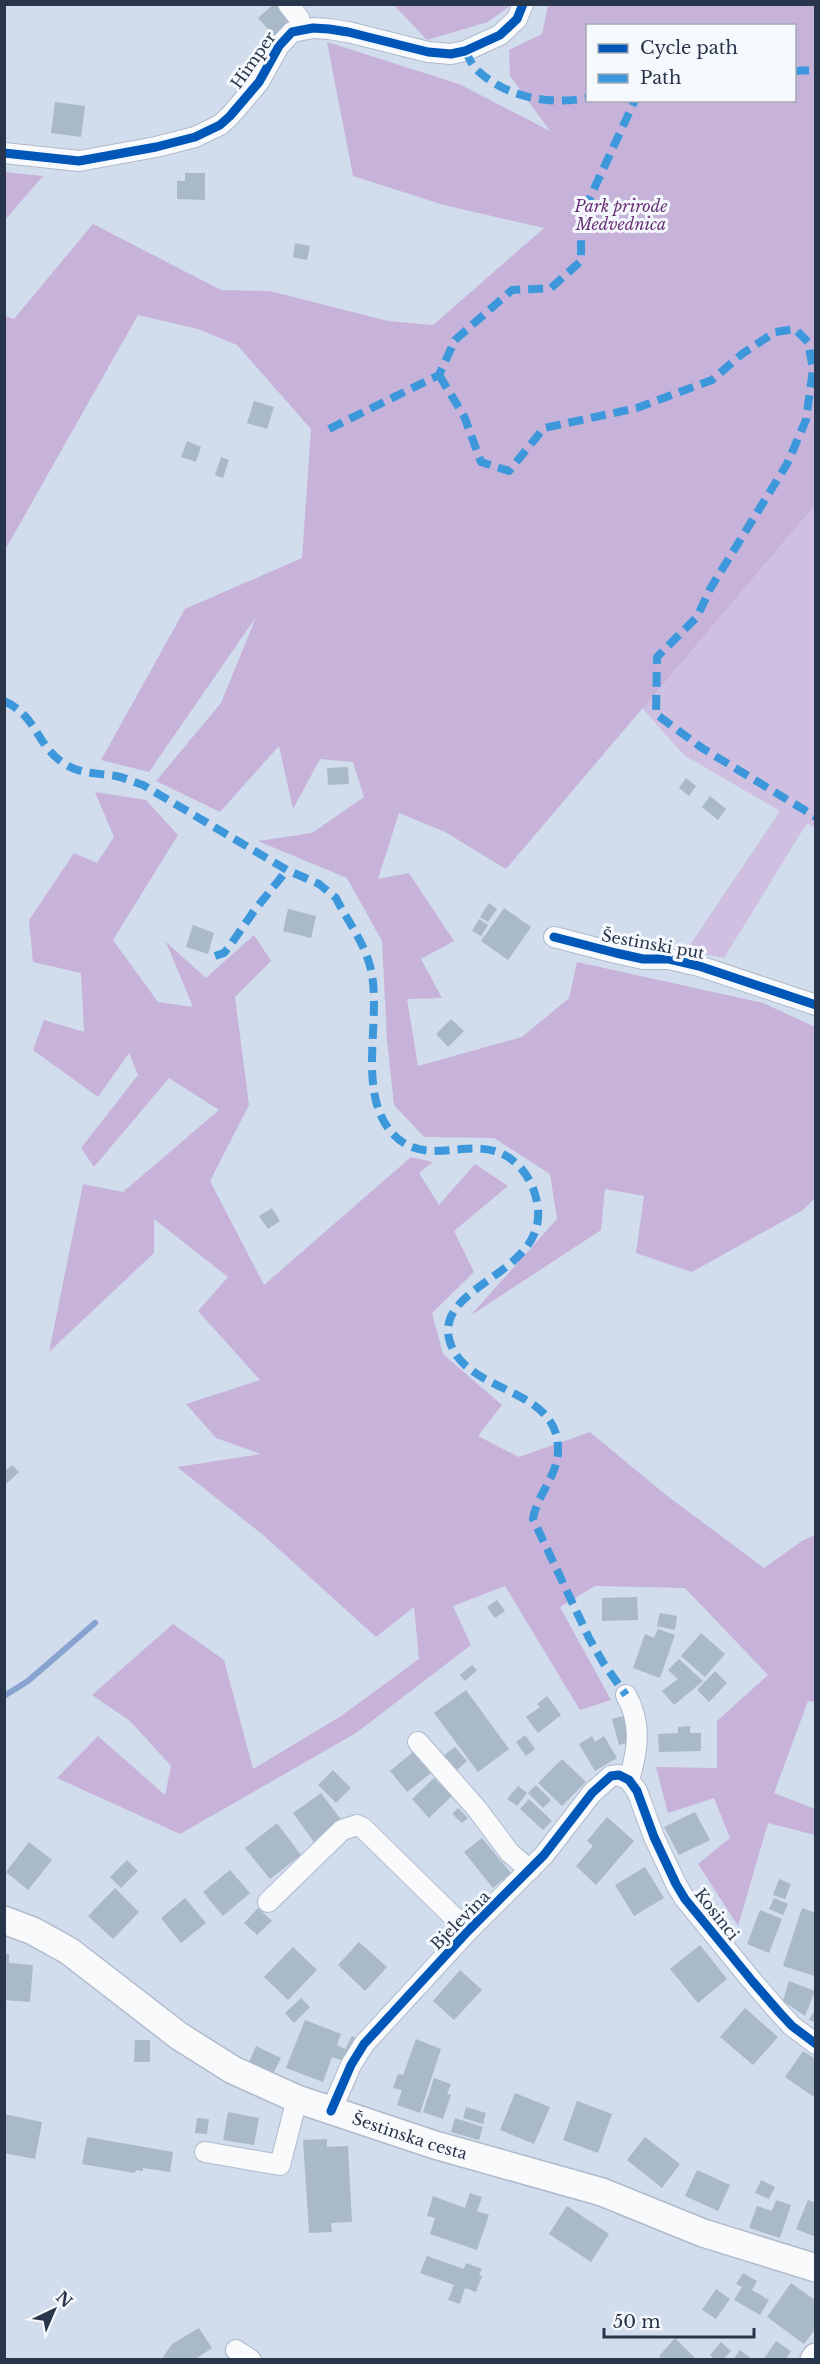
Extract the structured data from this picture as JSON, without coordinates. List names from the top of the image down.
{
  "streets": {
    "main road": ["Šestinska cesta"],
    "street": [
      "Himper",
      "Šestinski put",
      "Kosinci",
      "Bjelevina"
    ]
  },
  "crossings": [
    ["Kosinci", "Bjelevina"],
    ["Bjelevina", "Šestinska cesta"]
  ],
  "parks": ["Park prirode Medvednica"],
  "legend": ["Cycle path", "Path"],
  "scale_bar": "50 m",
  "north": "top right"
}
